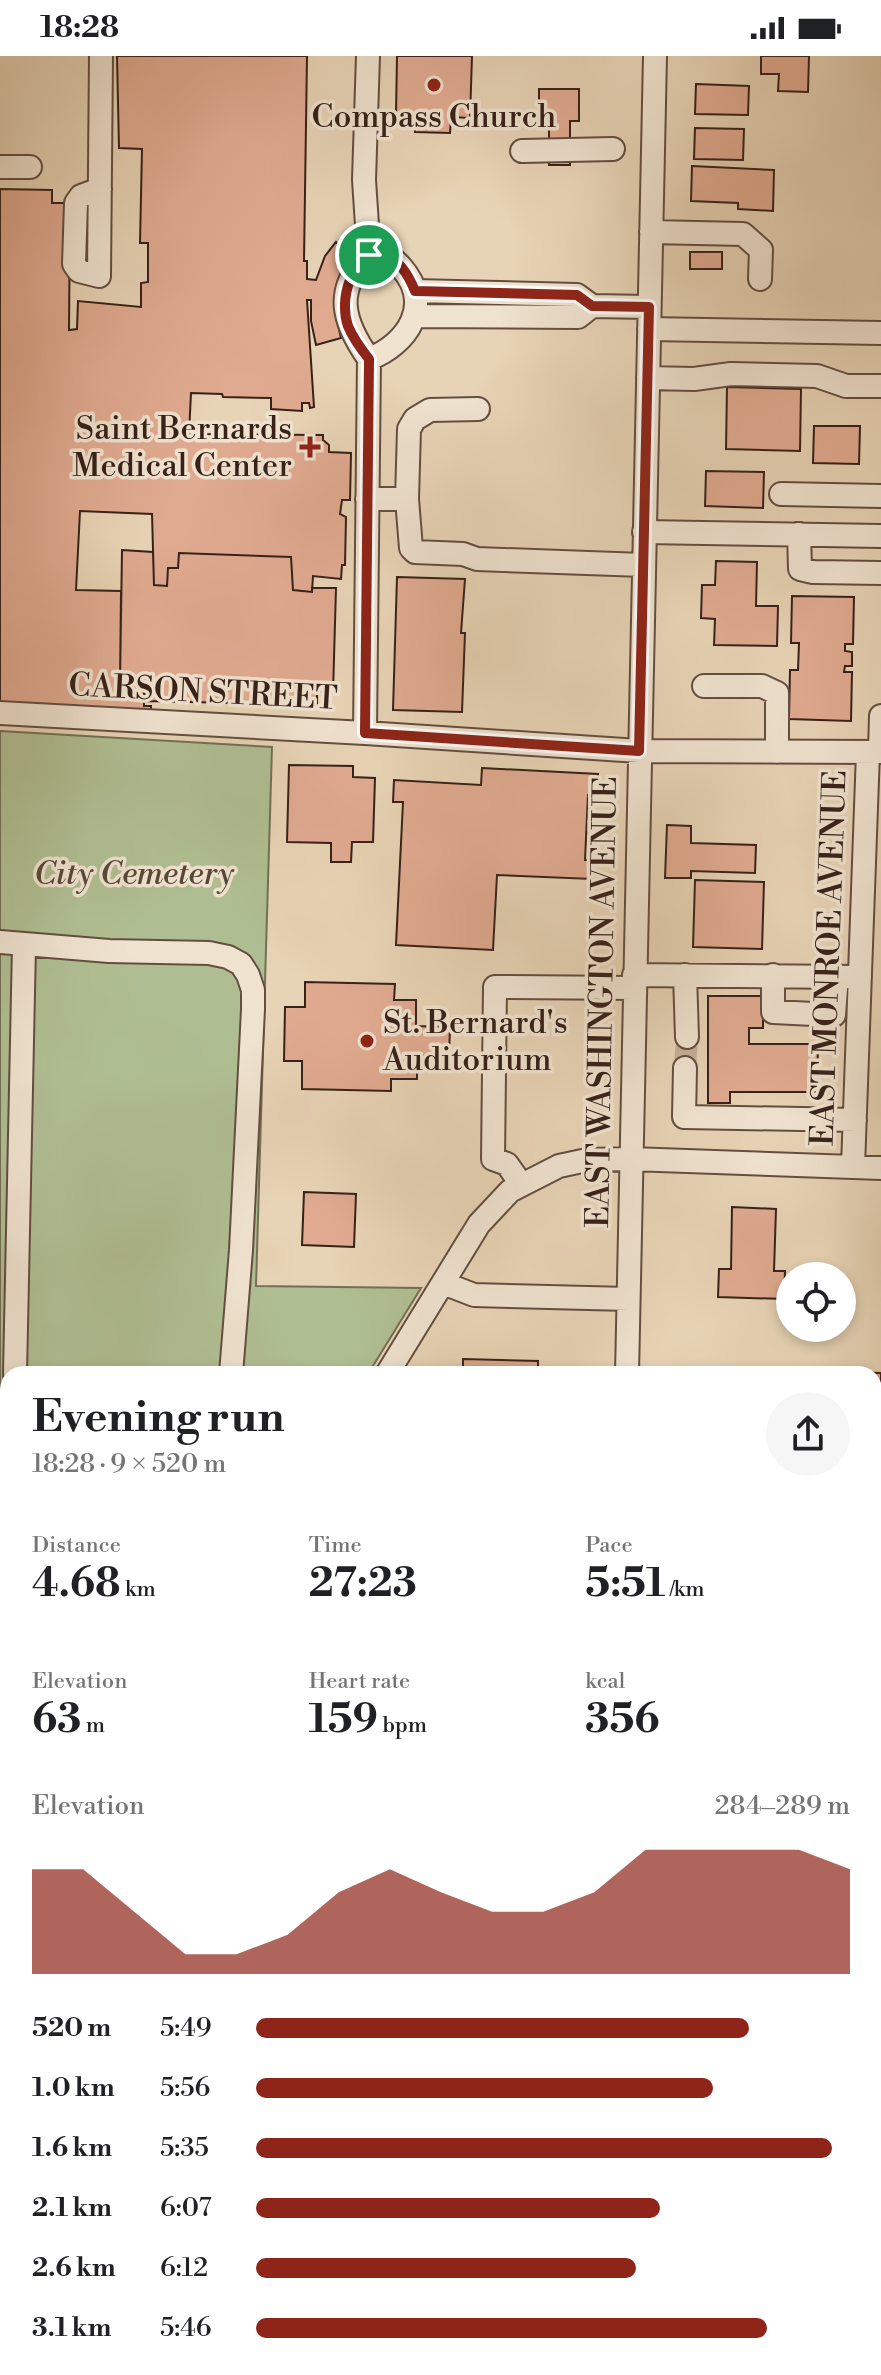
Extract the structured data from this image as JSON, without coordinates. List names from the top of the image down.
{
  "streets": {
    "street": ["CARSON STREET", "EAST MONROE AVENUE", "EAST WASHINGTON AVENUE"]
  },
  "crossings": [
    ["CARSON STREET", "EAST MONROE AVENUE"],
    ["CARSON STREET", "EAST WASHINGTON AVENUE"]
  ],
  "parks": ["City Cemetery"],
  "places": {
    "other": ["Compass Church", "St. Bernard's Auditorium"],
    "health": ["Saint Bernards Medical Center"]
  },
  "page": {
    "status": "18:28",
    "heading": ["Evening run", "18:28 · 9 × 520 m"],
    "stats": [
      ["Distance", "4.68 km"],
      ["Time", "27:23"],
      ["Pace", "5:51 /km"],
      ["Elevation", "63 m"],
      ["Heart rate", "159 bpm"],
      ["kcal", "356"]
    ],
    "chart": ["Elevation", "284–289 m"],
    "list": [
      {
        "name": "520 m",
        "note": "5:49"
      },
      {
        "name": "1.0 km",
        "note": "5:56"
      },
      {
        "name": "1.6 km",
        "note": "5:35"
      },
      {
        "name": "2.1 km",
        "note": "6:07"
      },
      {
        "name": "2.6 km",
        "note": "6:12"
      },
      {
        "name": "3.1 km",
        "note": "5:46"
      }
    ]
  }
}
